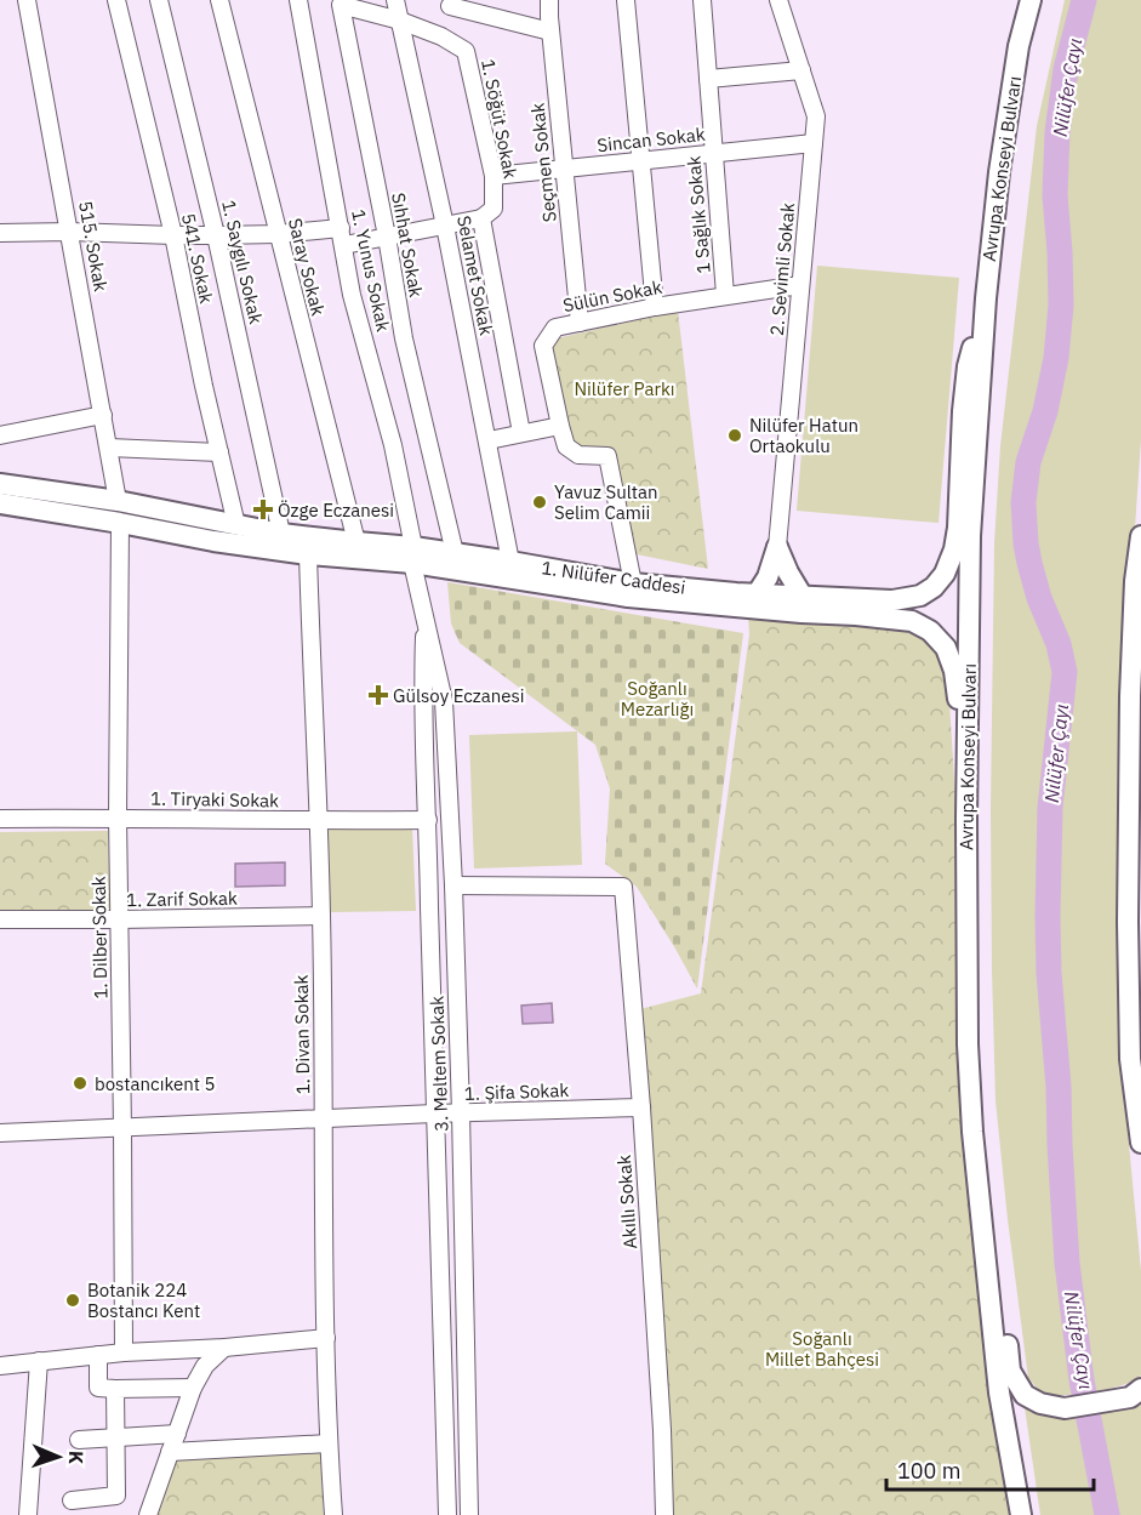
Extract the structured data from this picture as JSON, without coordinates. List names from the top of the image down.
{
  "streets": {
    "main road": ["Avrupa Konseyi Bulvarı", "1. Nilüfer Caddesi"],
    "street": [
      "1. Söğüt Sokak",
      "Sincan Sokak",
      "Seçmen Sokak",
      "1 Sağlık Sokak",
      "Sıhhat Sokak",
      "515. Sokak",
      "541. Sokak",
      "1. Saygılı Sokak",
      "Saray Sokak",
      "2. Sevimli Sokak",
      "1. Yunus Sokak",
      "Selamet Sokak",
      "Sülün Sokak",
      "1. Tiryaki Sokak",
      "1. Zarif Sokak",
      "1. Dilber Sokak",
      "1. Divan Sokak",
      "3. Meltem Sokak",
      "1. Şifa Sokak",
      "Akıllı Sokak"
    ]
  },
  "crossings": [
    ["1. Söğüt Sokak", "Sincan Sokak"],
    ["1. Söğüt Sokak", "Sıhhat Sokak"],
    ["1. Söğüt Sokak", "Selamet Sokak"],
    ["Sincan Sokak", "Seçmen Sokak"],
    ["Sincan Sokak", "1 Sağlık Sokak"],
    ["Sincan Sokak", "2. Sevimli Sokak"],
    ["Seçmen Sokak", "Sülün Sokak"],
    ["Avrupa Konseyi Bulvarı", "1. Nilüfer Caddesi"],
    ["1 Sağlık Sokak", "Sülün Sokak"],
    ["Sıhhat Sokak", "Selamet Sokak"],
    ["Sıhhat Sokak", "1. Nilüfer Caddesi"],
    ["515. Sokak", "1. Nilüfer Caddesi"],
    ["541. Sokak", "1. Nilüfer Caddesi"],
    ["1. Saygılı Sokak", "1. Nilüfer Caddesi"],
    ["Saray Sokak", "1. Nilüfer Caddesi"],
    ["2. Sevimli Sokak", "Sülün Sokak"],
    ["1. Yunus Sokak", "1. Nilüfer Caddesi"],
    ["1. Yunus Sokak", "3. Meltem Sokak"],
    ["Selamet Sokak", "1. Nilüfer Caddesi"],
    ["Sülün Sokak", "1. Nilüfer Caddesi"],
    ["1. Nilüfer Caddesi", "1. Dilber Sokak"],
    ["1. Nilüfer Caddesi", "1. Divan Sokak"],
    ["1. Nilüfer Caddesi", "3. Meltem Sokak"],
    ["1. Tiryaki Sokak", "1. Dilber Sokak"],
    ["1. Tiryaki Sokak", "1. Divan Sokak"],
    ["1. Tiryaki Sokak", "3. Meltem Sokak"],
    ["1. Zarif Sokak", "1. Dilber Sokak"],
    ["1. Zarif Sokak", "1. Divan Sokak"],
    ["1. Dilber Sokak", "1. Şifa Sokak"],
    ["1. Divan Sokak", "1. Şifa Sokak"],
    ["3. Meltem Sokak", "1. Şifa Sokak"],
    ["3. Meltem Sokak", "Akıllı Sokak"],
    ["1. Şifa Sokak", "Akıllı Sokak"]
  ],
  "water": ["Nilüfer Çayı"],
  "parks": ["Nilüfer Parkı", "Soğanlı Mezarlığı", "Soğanlı Millet Bahçesi"],
  "places": {
    "other": [
      "Nilüfer Hatun Ortaokulu",
      "Yavuz Sultan Selim Camii",
      "bostancıkent 5",
      "Botanik 224 Bostancı Kent"
    ],
    "health": ["Özge Eczanesi", "Gülsoy Eczanesi"]
  },
  "scale_bar": "100 m",
  "north": "right"
}
